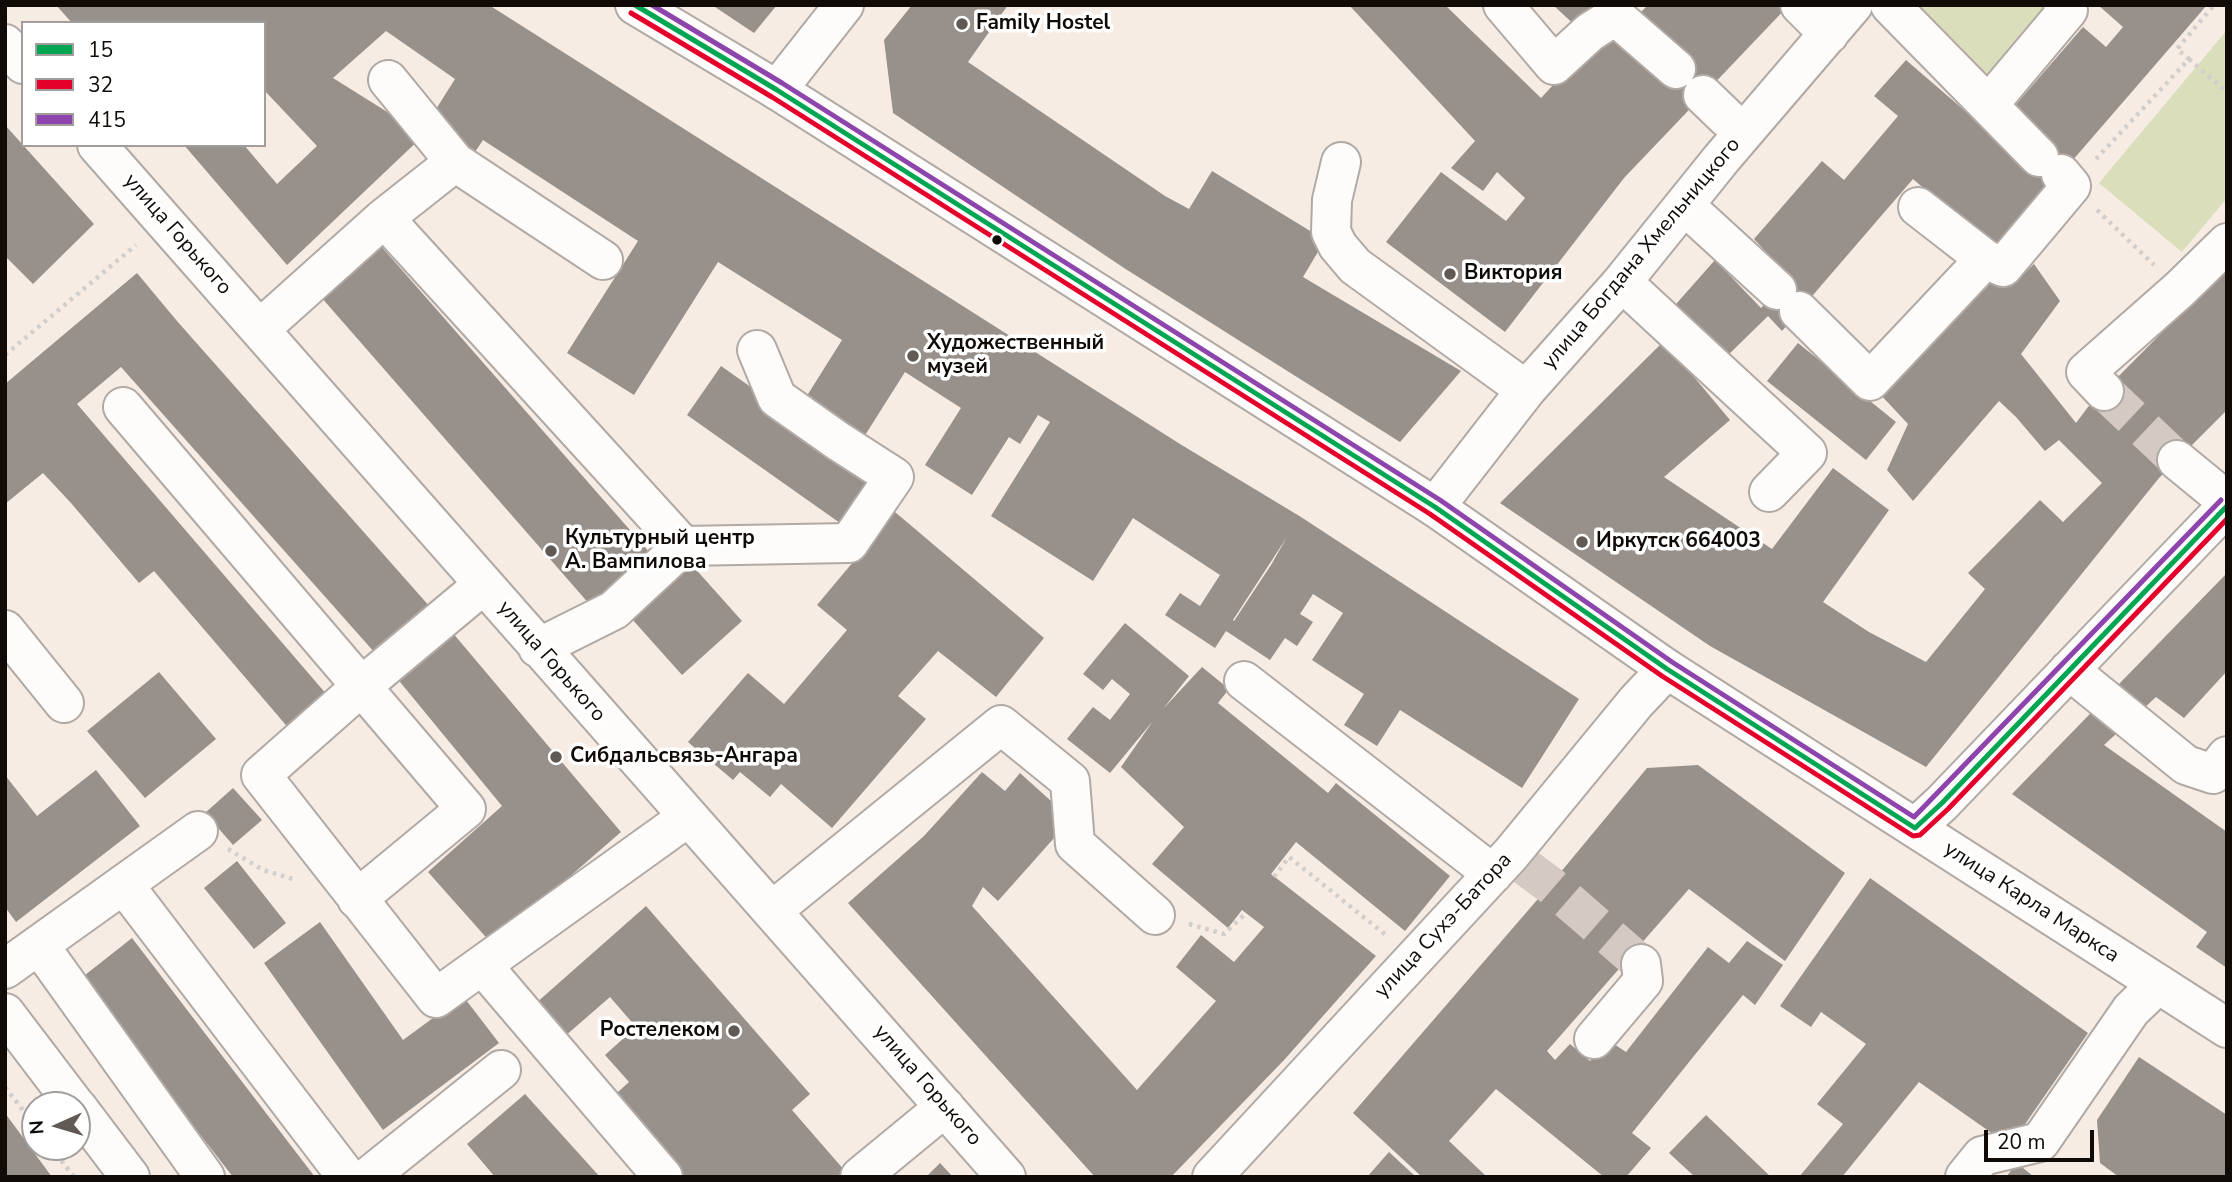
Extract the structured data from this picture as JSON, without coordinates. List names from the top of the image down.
{
  "streets": {
    "street": [
      "улица Горького",
      "улица Богдана Хмельницкого",
      "улица Карла Маркса",
      "улица Сухэ-Батора"
    ]
  },
  "crossings": [
    ["улица Богдана Хмельницкого", "улица Карла Маркса"],
    ["улица Карла Маркса", "улица Сухэ-Батора"]
  ],
  "places": [
    "Family Hostel",
    "Виктория",
    "Художественный музей",
    "Иркутск 664003",
    "Культурный центр А. Вампилова",
    "Сибдальсвязь-Ангара",
    "Ростелеком"
  ],
  "lines": ["transit line 15", "transit line 415", "transit line 32"],
  "legend": ["15", "32", "415"],
  "scale_bar": "20 m",
  "north": "left"
}
